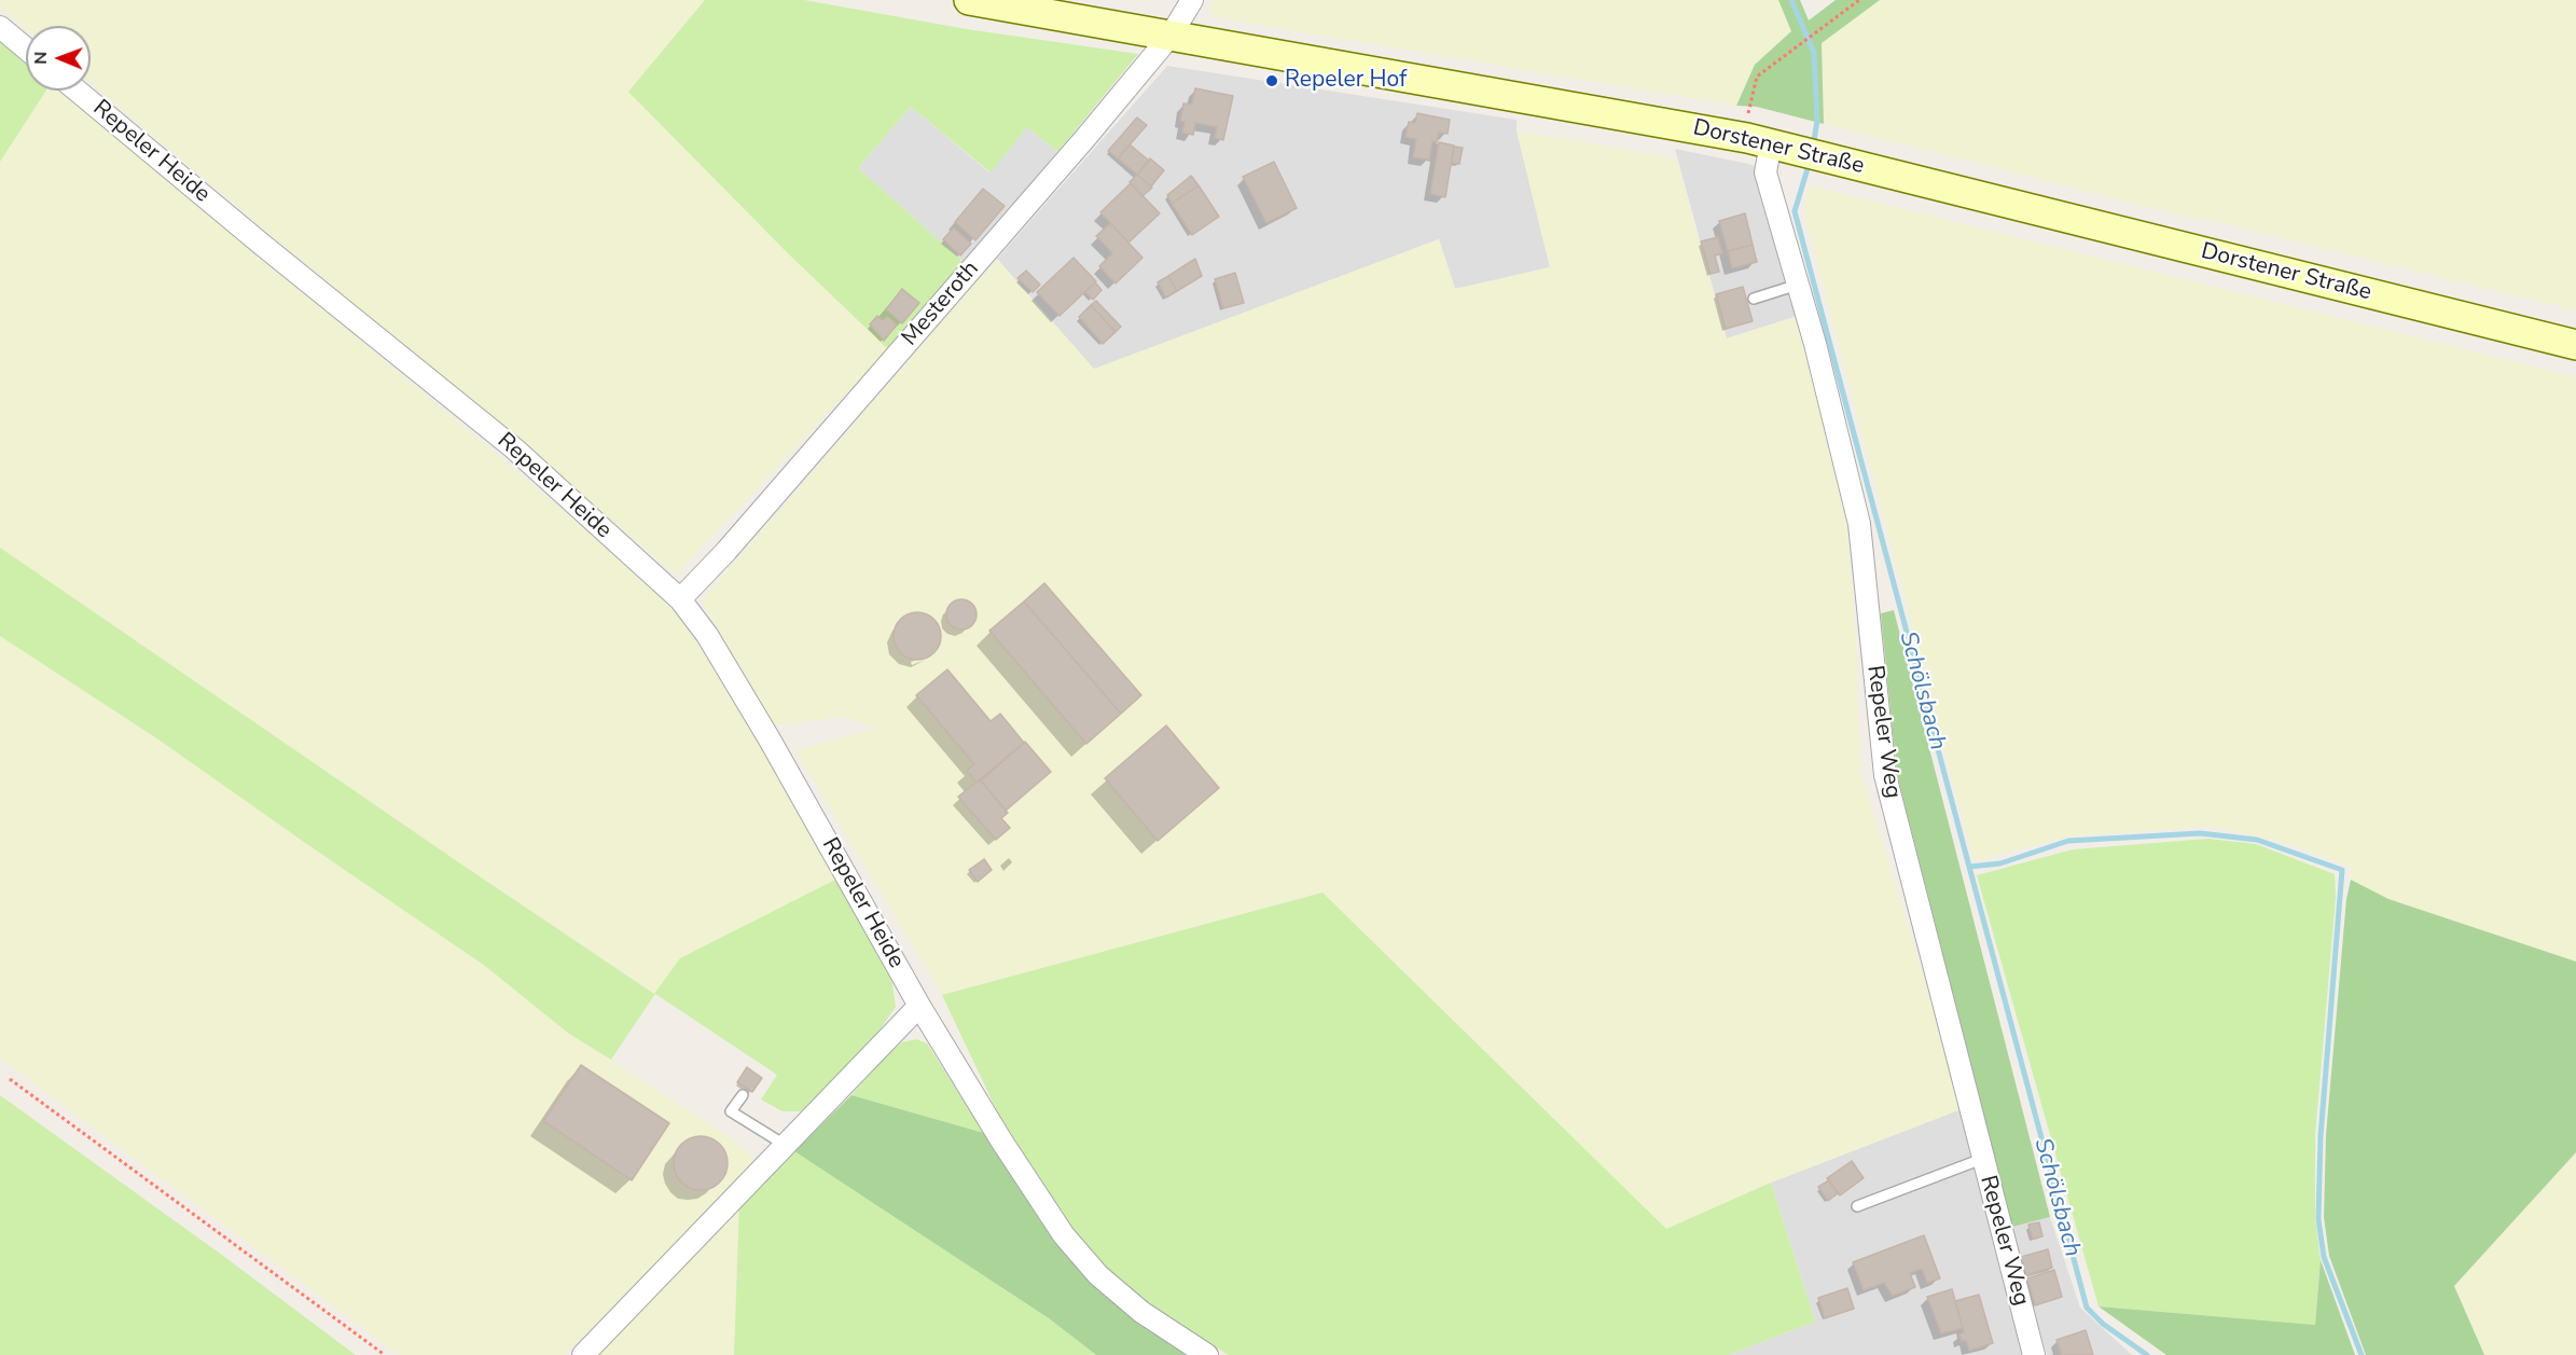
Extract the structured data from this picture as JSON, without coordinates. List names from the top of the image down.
{
  "streets": {
    "main road": ["Dorstener Straße"],
    "street": ["Repeler Heide", "Mesteroth", "Repeler Weg"]
  },
  "crossings": [
    ["Dorstener Straße", "Mesteroth"],
    ["Dorstener Straße", "Repeler Weg"],
    ["Repeler Heide", "Mesteroth"]
  ],
  "water": ["Schölsbach"],
  "places": ["Repeler Hof"],
  "north": "left"
}
